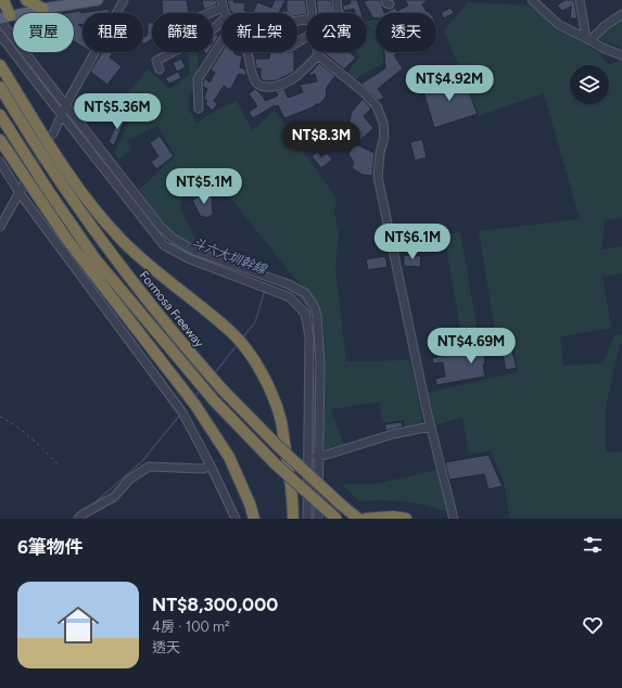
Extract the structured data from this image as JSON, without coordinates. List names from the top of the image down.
{
  "streets": {
    "highway": ["Formosa Freeway"]
  },
  "water": ["斗六大圳幹線"],
  "page": {
    "chip": [
      "買屋",
      "租屋",
      "篩選",
      "新上架",
      "公寓",
      "透天"
    ],
    "price": [
      "NT$4.92M",
      "NT$5.36M",
      "NT$8.3M",
      "NT$5.1M",
      "NT$6.1M",
      "NT$4.69M"
    ],
    "heading": "6筆物件",
    "list": [
      {
        "name": "NT$8,300,000",
        "note": "4房 · 100 m² · 透天"
      }
    ]
  }
}
